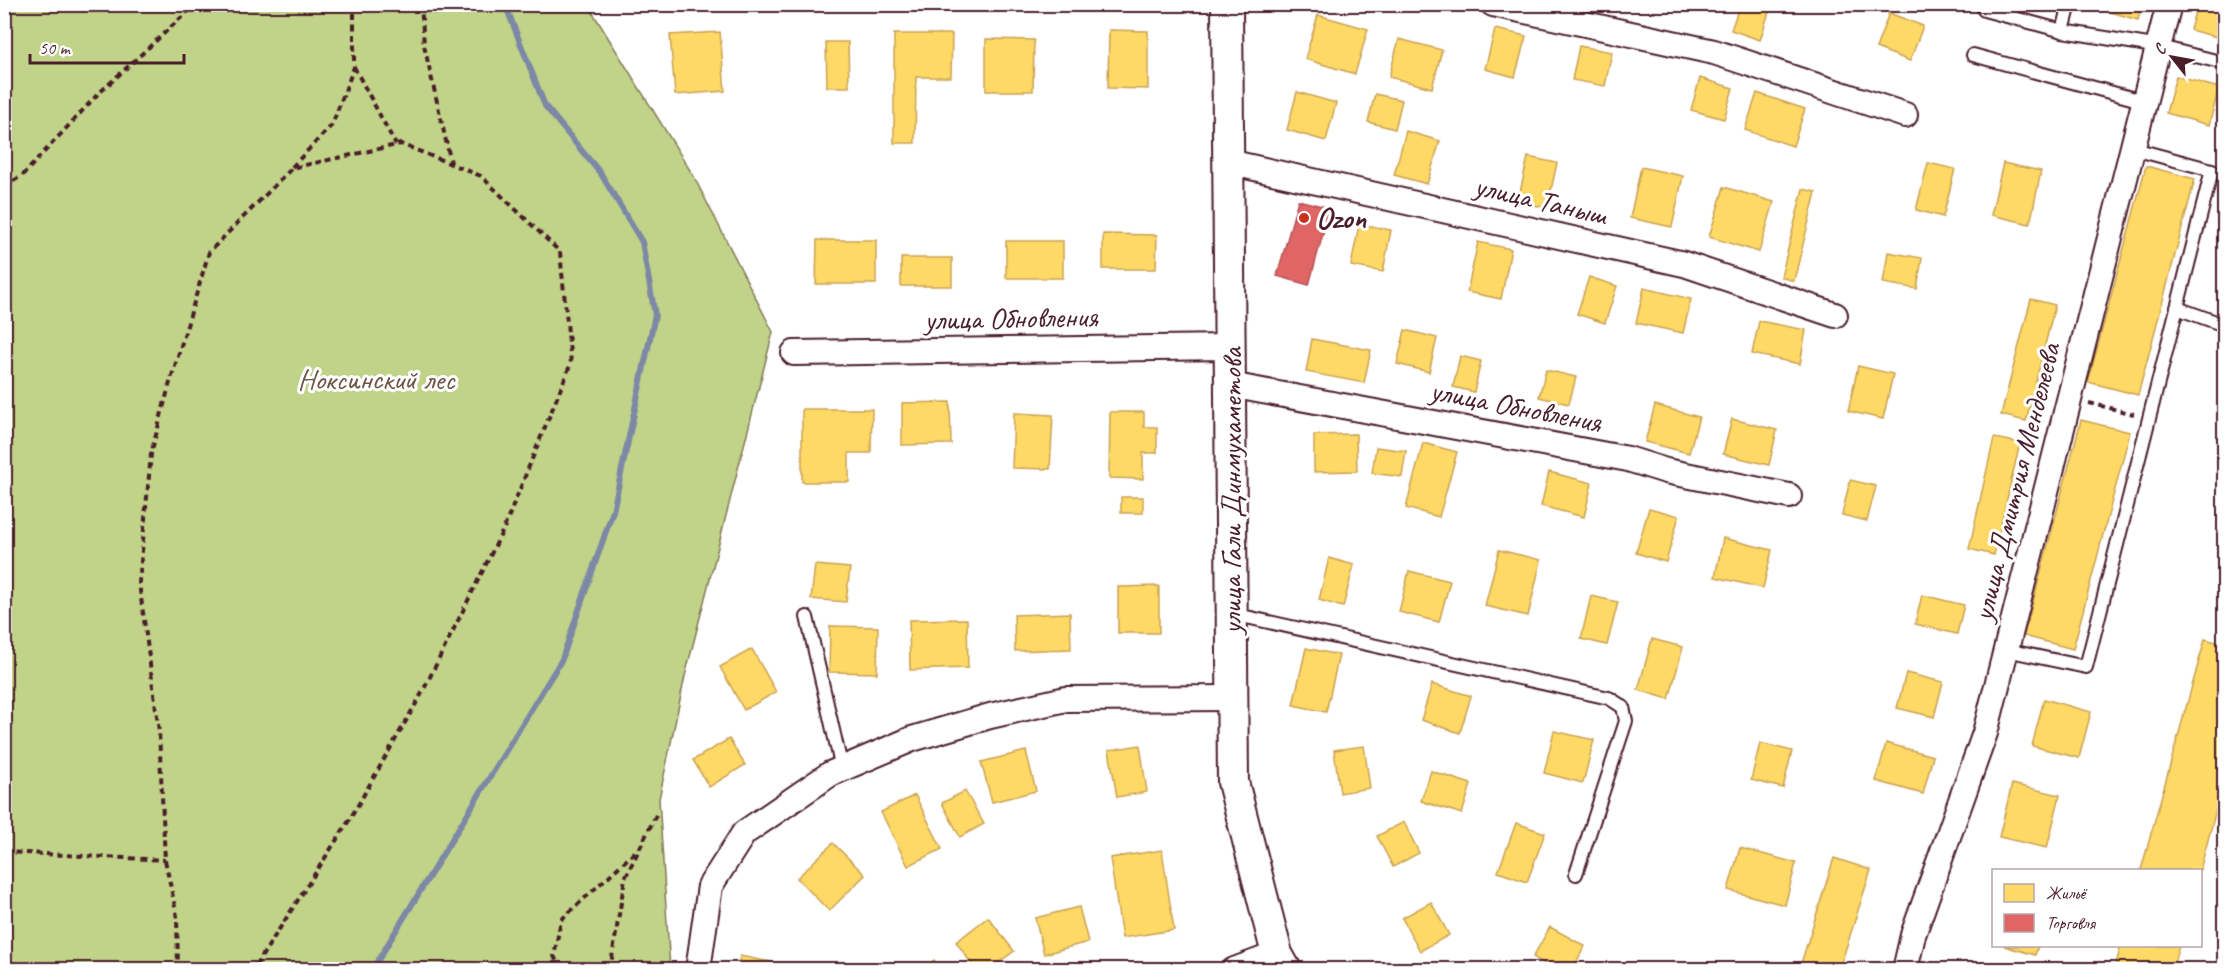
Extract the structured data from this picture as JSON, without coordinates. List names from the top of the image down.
{
  "streets": {
    "street": [
      "улица Таныш",
      "улица Обновления",
      "улица Дмитрия Менделеева",
      "улица Гали Динмухаметова"
    ]
  },
  "crossings": [
    ["улица Таныш", "улица Гали Динмухаметова"],
    ["улица Обновления", "улица Гали Динмухаметова"]
  ],
  "parks": ["Ноксинский лес"],
  "places": ["Ozon"],
  "legend": ["Жильё", "Торговля"],
  "scale_bar": "50 m",
  "north": "top left"
}
